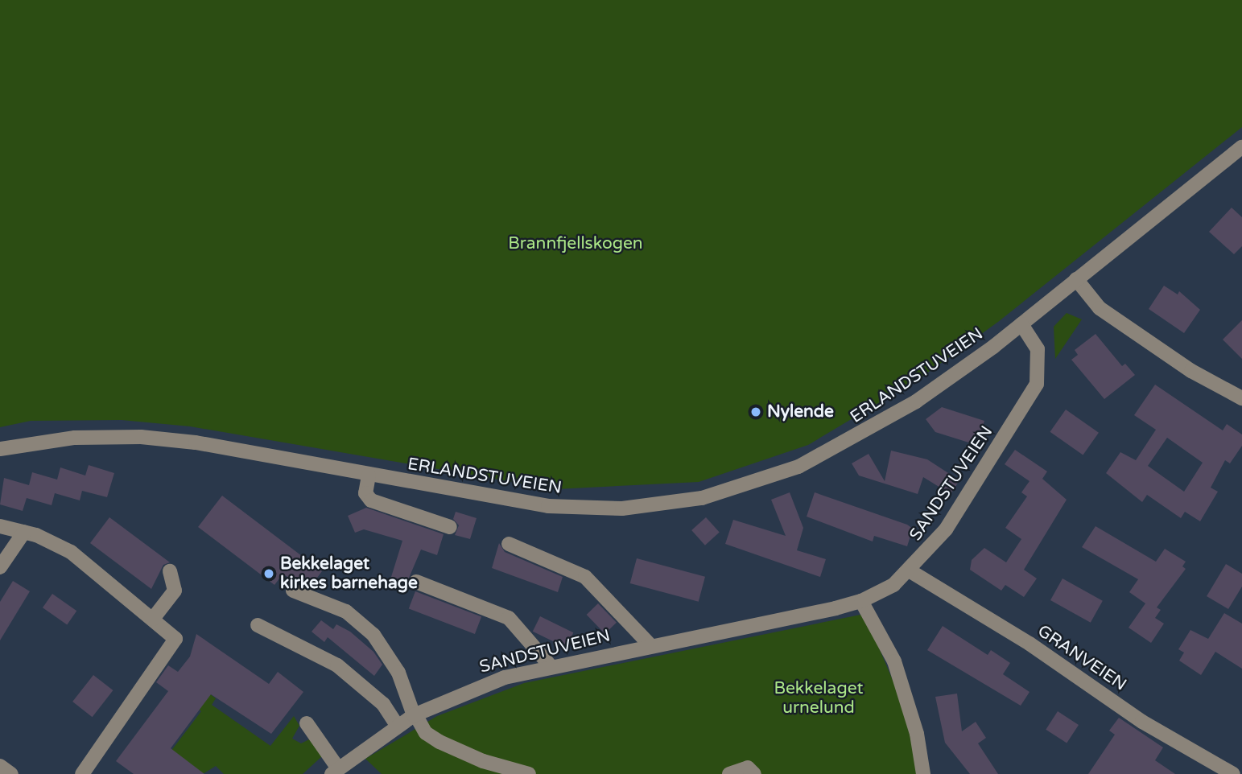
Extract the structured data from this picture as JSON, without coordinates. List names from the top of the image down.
{
  "streets": {
    "street": ["ERLANDSTUVEIEN", "SANDSTUVEIEN", "GRANVEIEN"]
  },
  "crossings": [
    ["ERLANDSTUVEIEN", "SANDSTUVEIEN"],
    ["SANDSTUVEIEN", "GRANVEIEN"]
  ],
  "parks": ["Brannfjellskogen", "Bekkelaget urnelund"],
  "places": ["Nylende", "Bekkelaget kirkes barnehage"]
}
